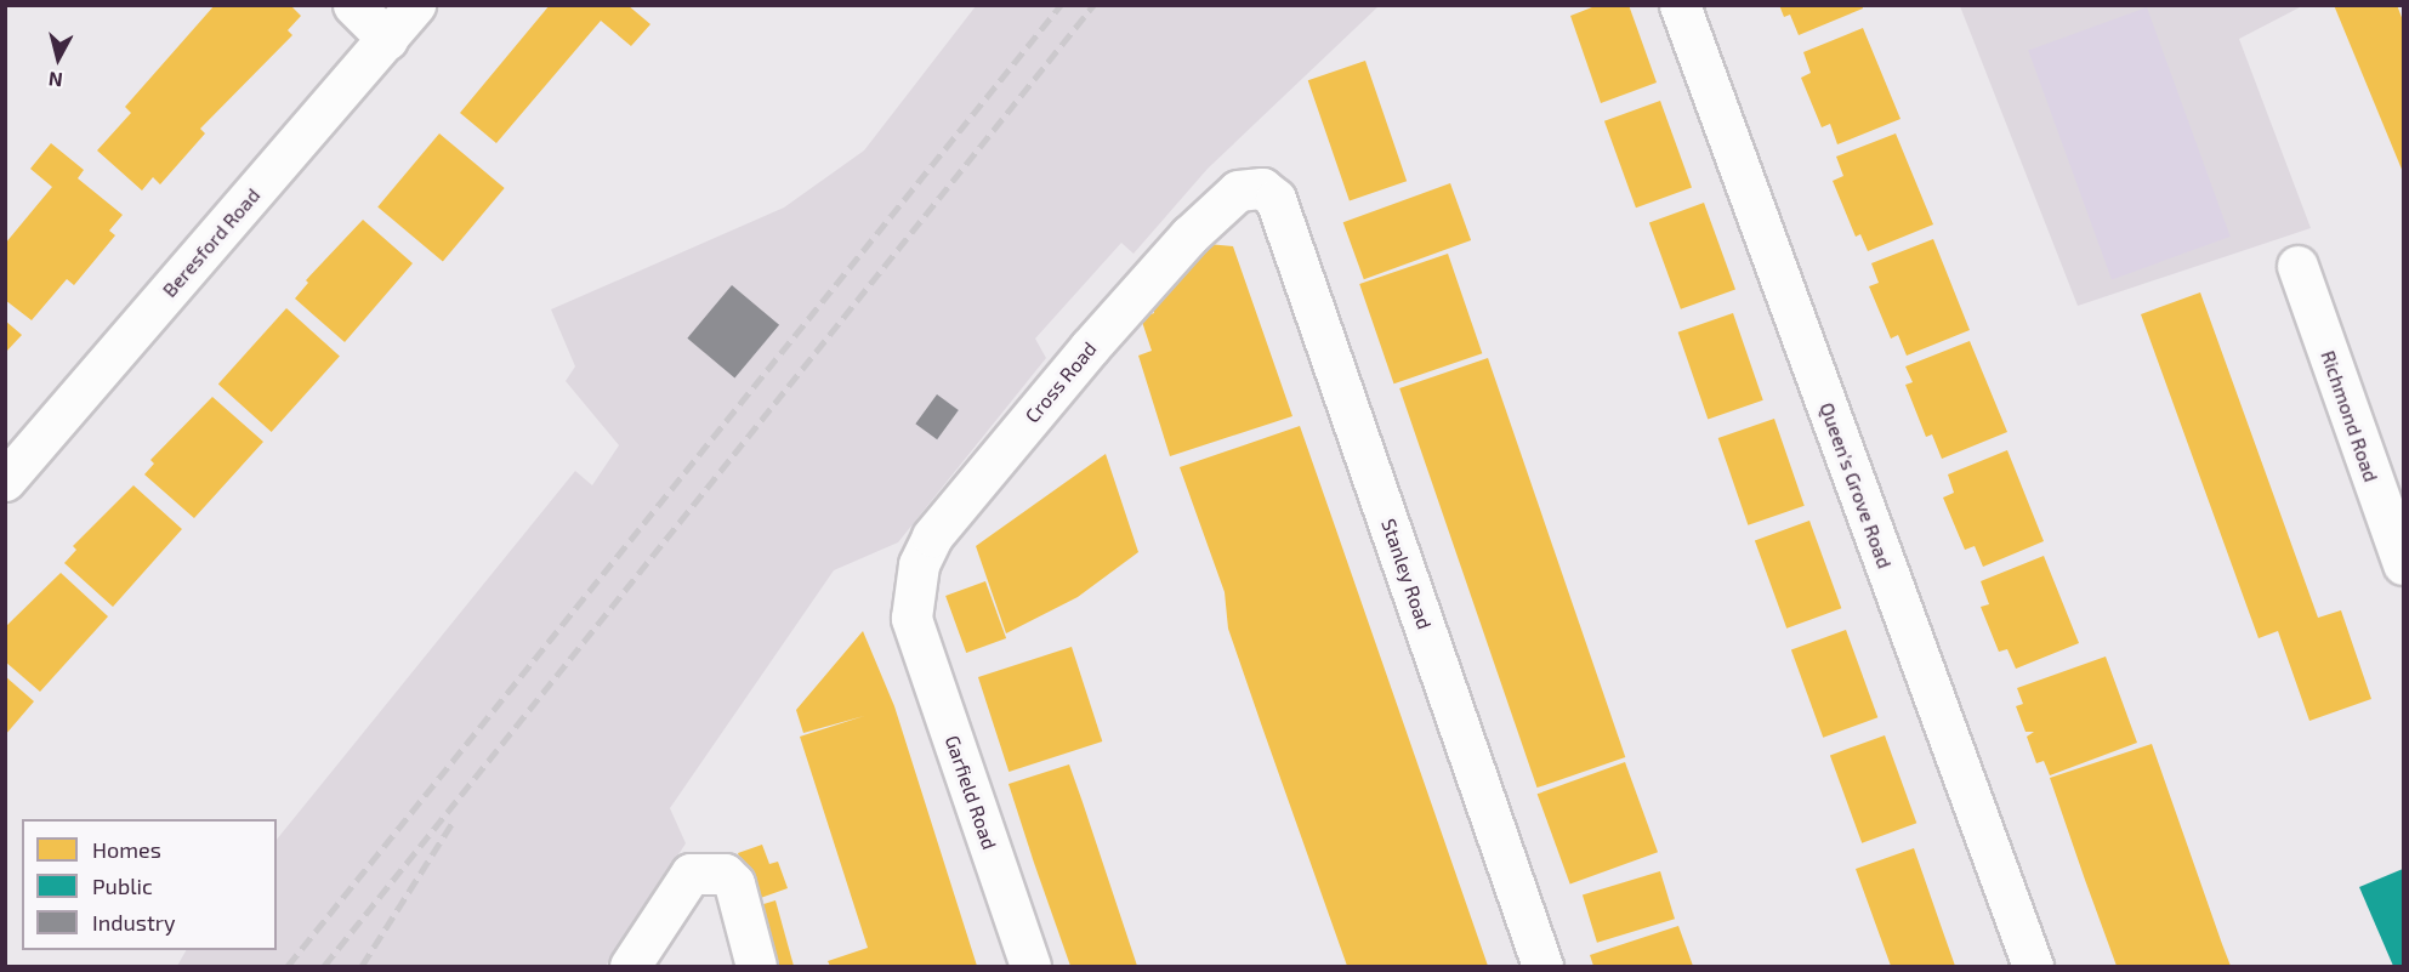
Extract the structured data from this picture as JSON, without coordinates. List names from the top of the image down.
{
  "streets": {
    "street": [
      "Beresford Road",
      "Cross Road",
      "Richmond Road",
      "Queen's Grove Road",
      "Stanley Road",
      "Garfield Road"
    ]
  },
  "crossings": [
    ["Cross Road", "Stanley Road"],
    ["Cross Road", "Garfield Road"]
  ],
  "legend": ["Homes", "Public", "Industry"],
  "north": "bottom"
}
